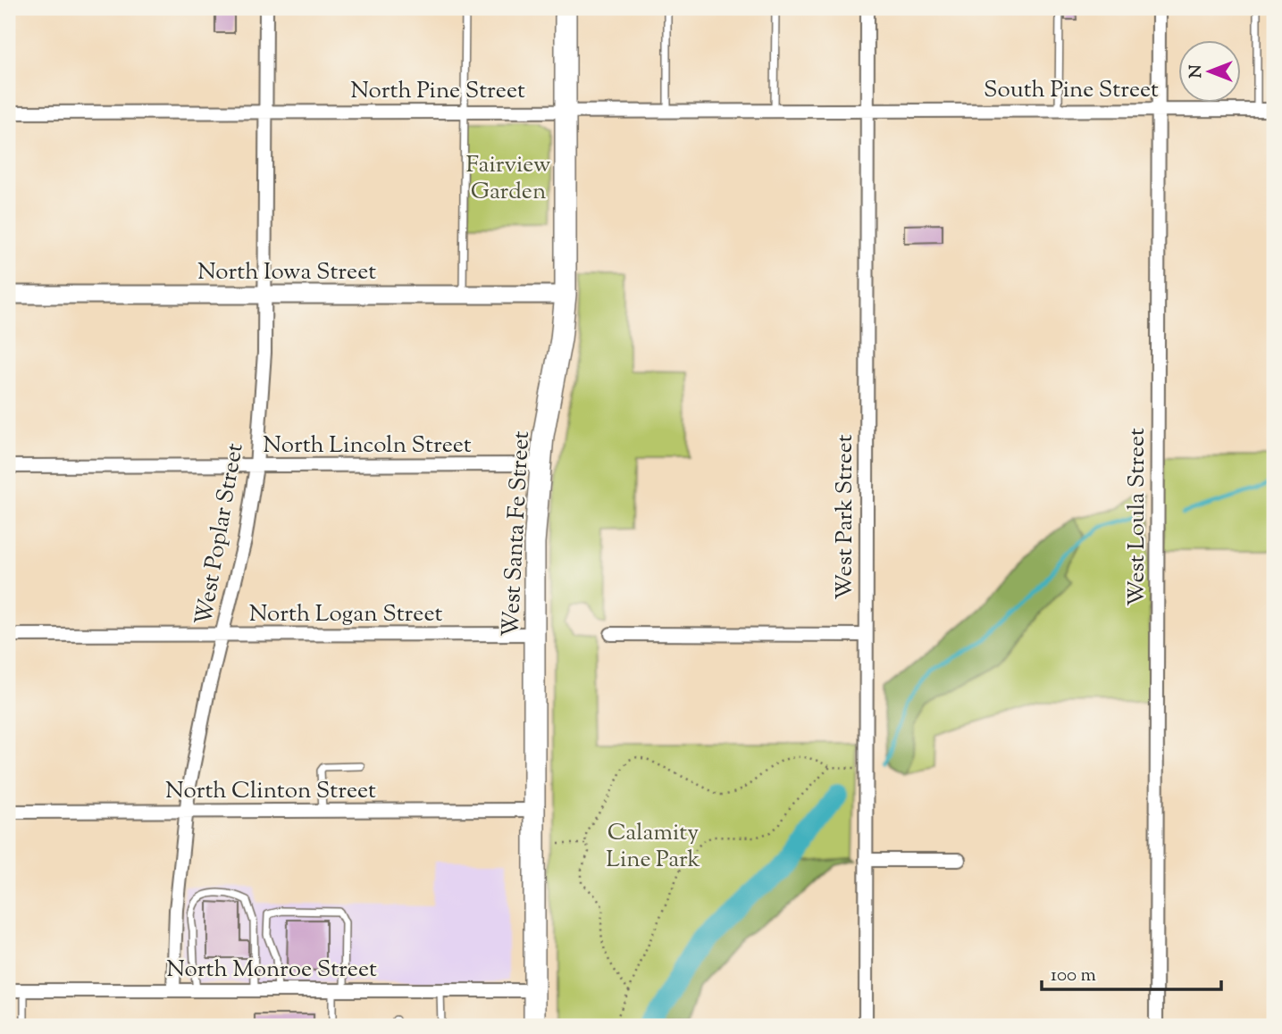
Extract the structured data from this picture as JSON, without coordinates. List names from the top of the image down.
{
  "streets": {
    "main road": ["West Santa Fe Street"],
    "street": [
      "South Pine Street",
      "North Pine Street",
      "North Iowa Street",
      "North Lincoln Street",
      "West Park Street",
      "West Loula Street",
      "West Poplar Street",
      "North Logan Street",
      "North Clinton Street",
      "North Monroe Street"
    ]
  },
  "crossings": [
    ["South Pine Street", "North Pine Street"],
    ["South Pine Street", "West Park Street"],
    ["South Pine Street", "West Loula Street"],
    ["North Pine Street", "West Park Street"],
    ["North Pine Street", "West Poplar Street"],
    ["North Pine Street", "West Santa Fe Street"],
    ["North Iowa Street", "West Poplar Street"],
    ["North Iowa Street", "West Santa Fe Street"],
    ["North Lincoln Street", "West Poplar Street"],
    ["North Lincoln Street", "West Santa Fe Street"],
    ["West Poplar Street", "North Logan Street"],
    ["West Poplar Street", "North Clinton Street"],
    ["West Poplar Street", "North Monroe Street"],
    ["West Santa Fe Street", "North Logan Street"],
    ["West Santa Fe Street", "North Clinton Street"],
    ["West Santa Fe Street", "North Monroe Street"]
  ],
  "parks": ["Fairview Garden", "Calamity Line Park"],
  "scale_bar": "100 m",
  "north": "left"
}
